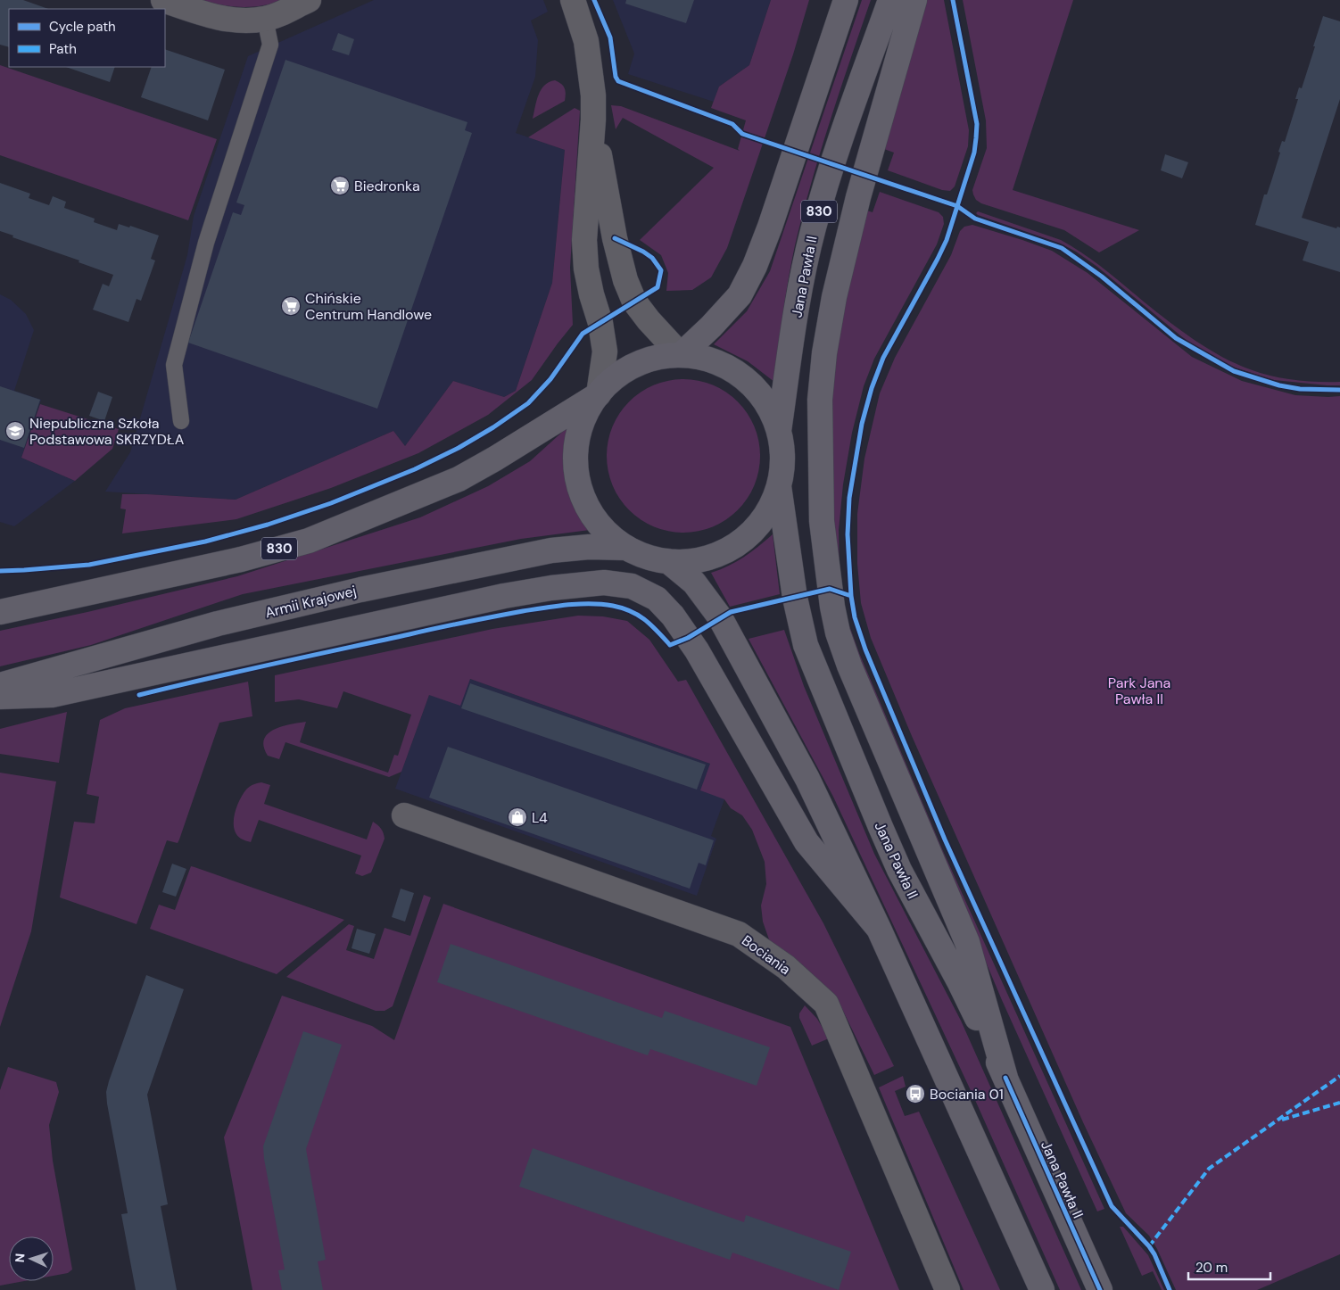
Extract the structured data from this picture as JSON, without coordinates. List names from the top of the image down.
{
  "streets": {
    "main road": ["830", "Jana Pawła II", "Armii Krajowej"],
    "street": ["Bociania"]
  },
  "crossings": [
    ["830", "Jana Pawła II"],
    ["830", "Armii Krajowej"]
  ],
  "parks": ["Park Jana Pawła II"],
  "places": {
    "supermarket": ["Biedronka", "Chińskie Centrum Handlowe"],
    "school or university": ["Niepubliczna Szkoła Podstawowa SKRZYDŁA"],
    "shop": ["L4"],
    "bus stop": ["Bociania 01"]
  },
  "legend": ["Cycle path", "Path"],
  "scale_bar": "20 m",
  "north": "left"
}
